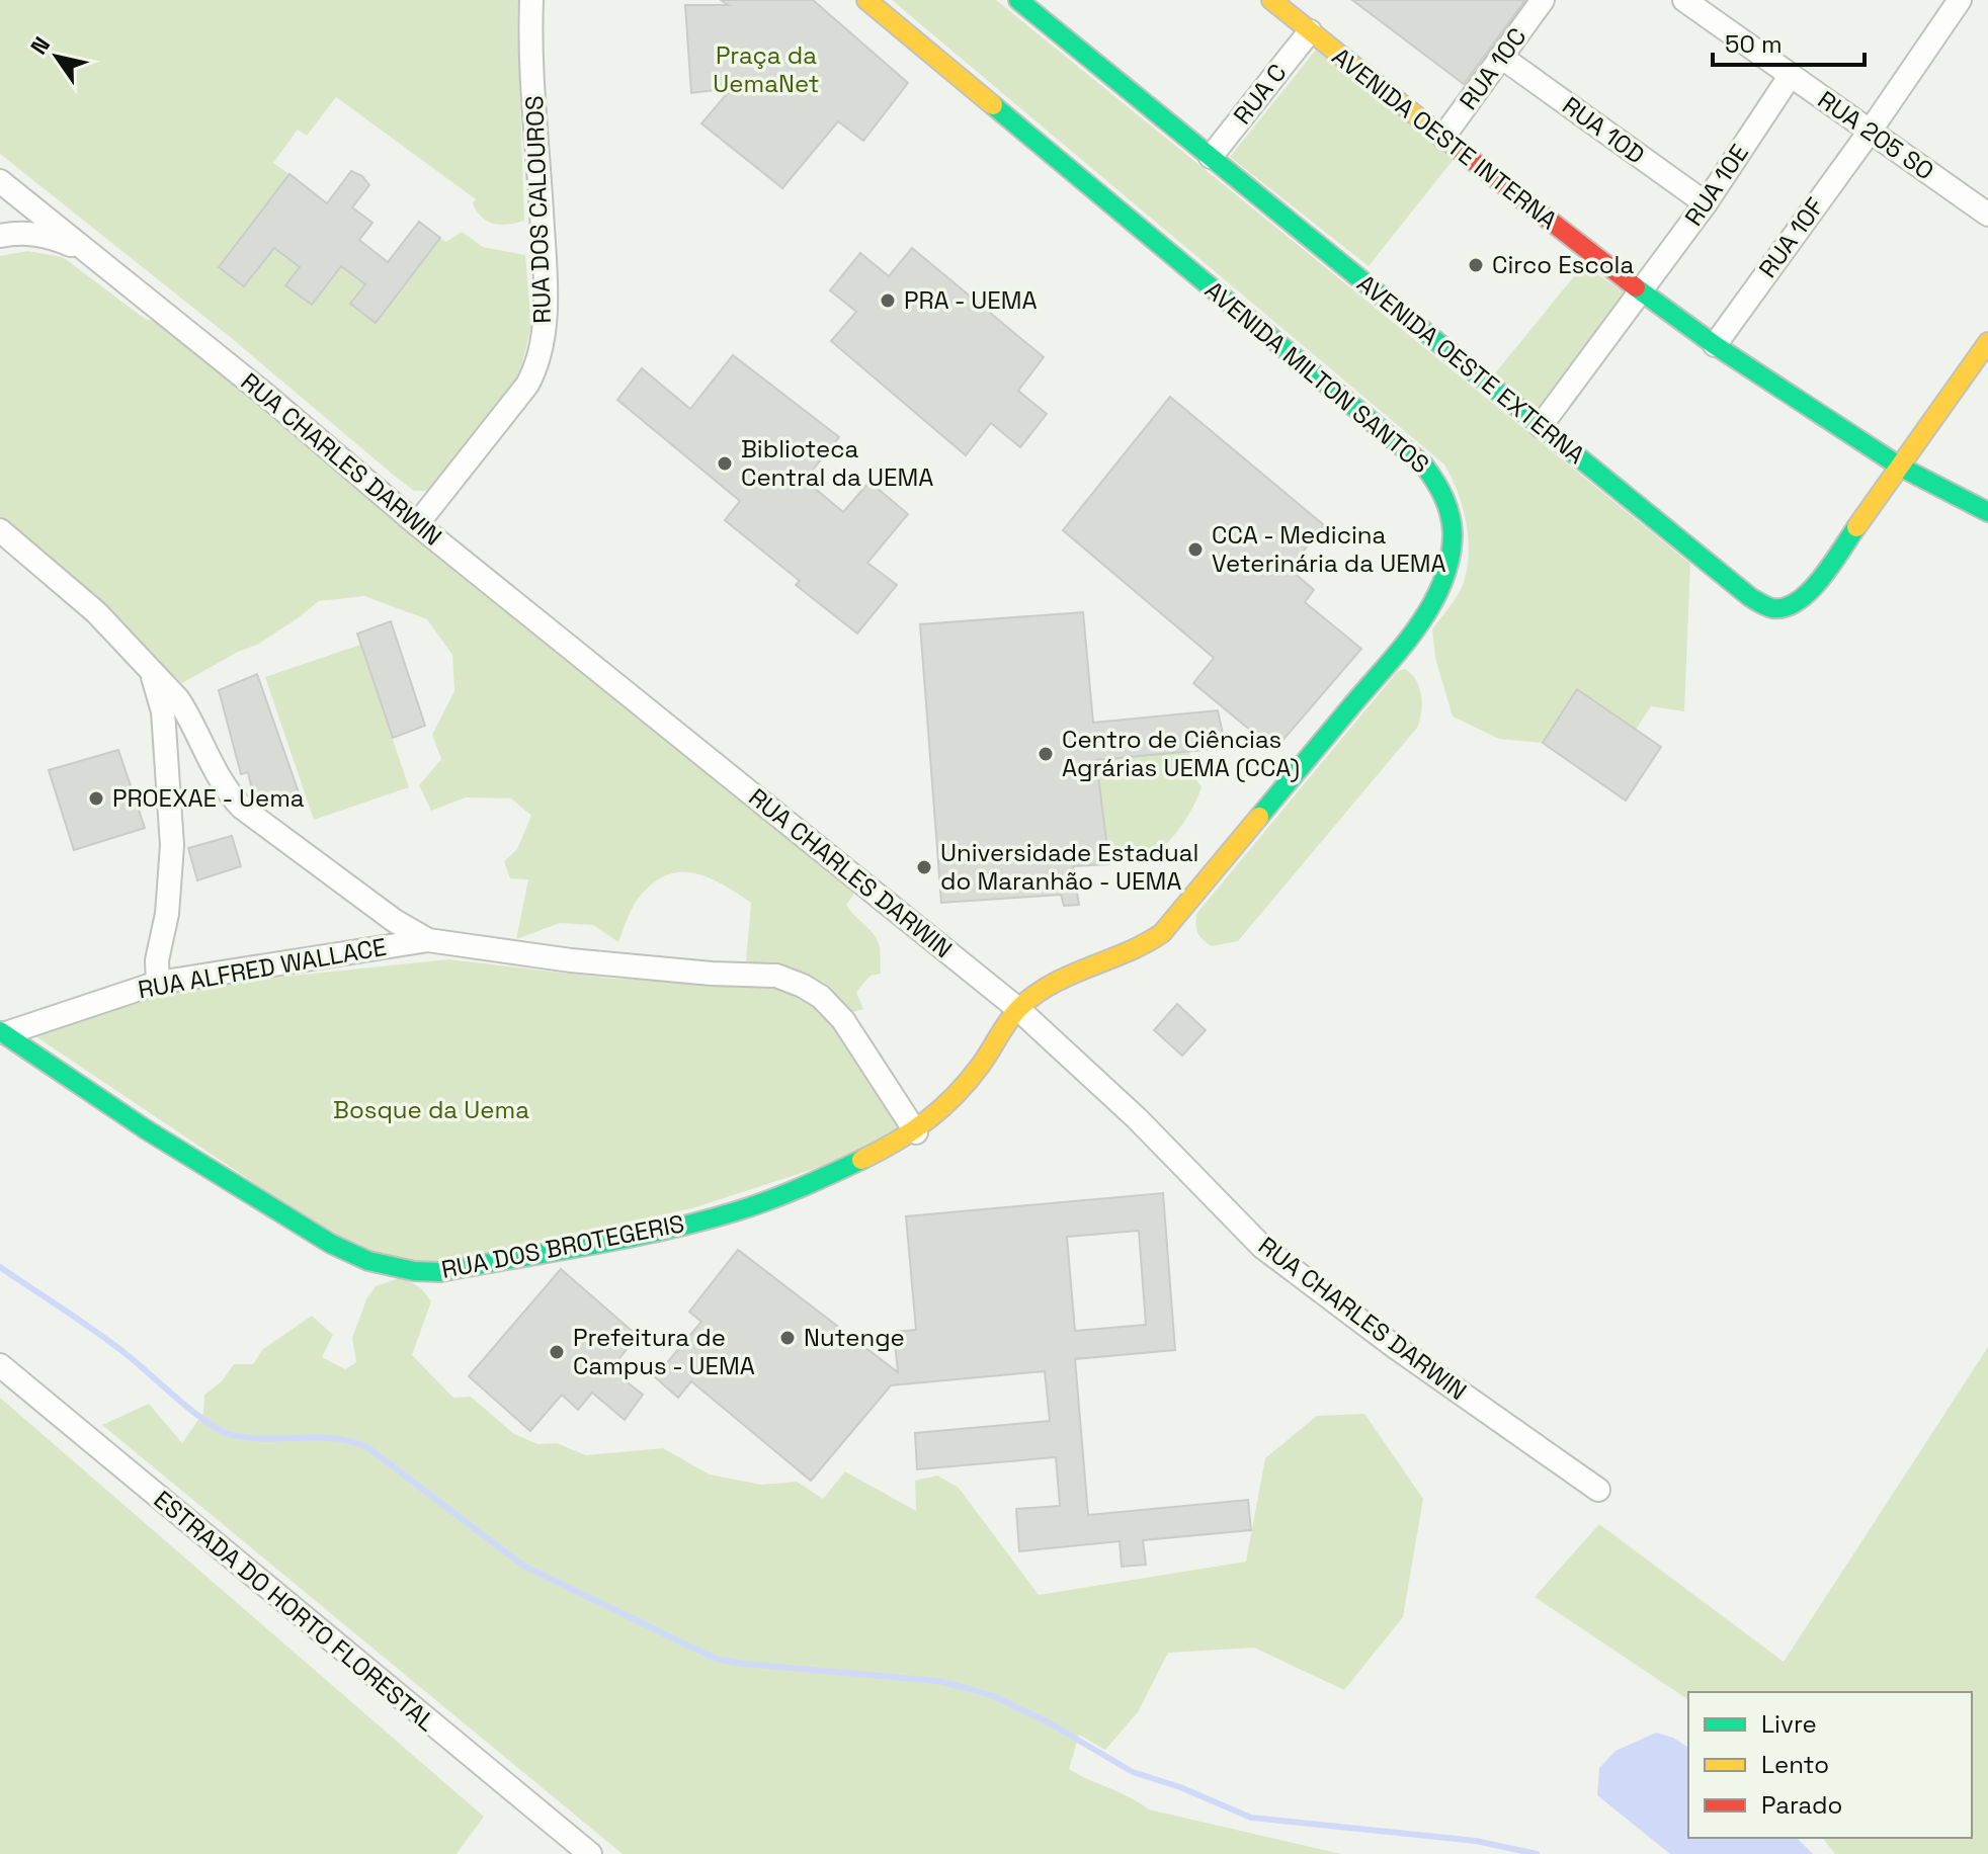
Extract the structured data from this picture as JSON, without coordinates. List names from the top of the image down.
{
  "streets": {
    "street": [
      "RUA 10C",
      "RUA C",
      "RUA 10D",
      "RUA 205 SO",
      "AVENIDA OESTE INTERNA",
      "RUA 10E",
      "RUA DOS CALOUROS",
      "RUA 10F",
      "AVENIDA OESTE EXTERNA",
      "AVENIDA MILTON SANTOS",
      "RUA CHARLES DARWIN",
      "RUA ALFRED WALLACE",
      "RUA DOS BROTEGERIS",
      "ESTRADA DO HORTO FLORESTAL"
    ]
  },
  "crossings": [
    ["RUA 10C", "RUA 10D"],
    ["RUA 10C", "AVENIDA OESTE INTERNA"],
    ["RUA C", "AVENIDA OESTE INTERNA"],
    ["RUA C", "AVENIDA OESTE EXTERNA"],
    ["RUA 10D", "RUA 10E"],
    ["RUA 205 SO", "RUA 10E"],
    ["RUA 205 SO", "RUA 10F"],
    ["AVENIDA OESTE INTERNA", "RUA 10E"],
    ["AVENIDA OESTE INTERNA", "RUA 10F"],
    ["AVENIDA OESTE INTERNA", "AVENIDA OESTE EXTERNA"],
    ["RUA 10E", "AVENIDA OESTE EXTERNA"],
    ["RUA DOS CALOUROS", "RUA CHARLES DARWIN"],
    ["AVENIDA MILTON SANTOS", "RUA CHARLES DARWIN"],
    ["AVENIDA MILTON SANTOS", "RUA DOS BROTEGERIS"],
    ["RUA CHARLES DARWIN", "RUA DOS BROTEGERIS"],
    ["RUA ALFRED WALLACE", "RUA DOS BROTEGERIS"]
  ],
  "parks": ["Praça da UemaNet", "Bosque da Uema"],
  "places": [
    "Circo Escola",
    "PRA - UEMA",
    "Biblioteca Central da UEMA",
    "CCA - Medicina Veterinária da UEMA",
    "Centro de Ciências Agrárias UEMA (CCA)",
    "PROEXAE - Uema",
    "Universidade Estadual do Maranhão - UEMA",
    "Nutenge",
    "Prefeitura de Campus - UEMA"
  ],
  "legend": ["Livre", "Lento", "Parado"],
  "scale_bar": "50 m",
  "north": "top left"
}
